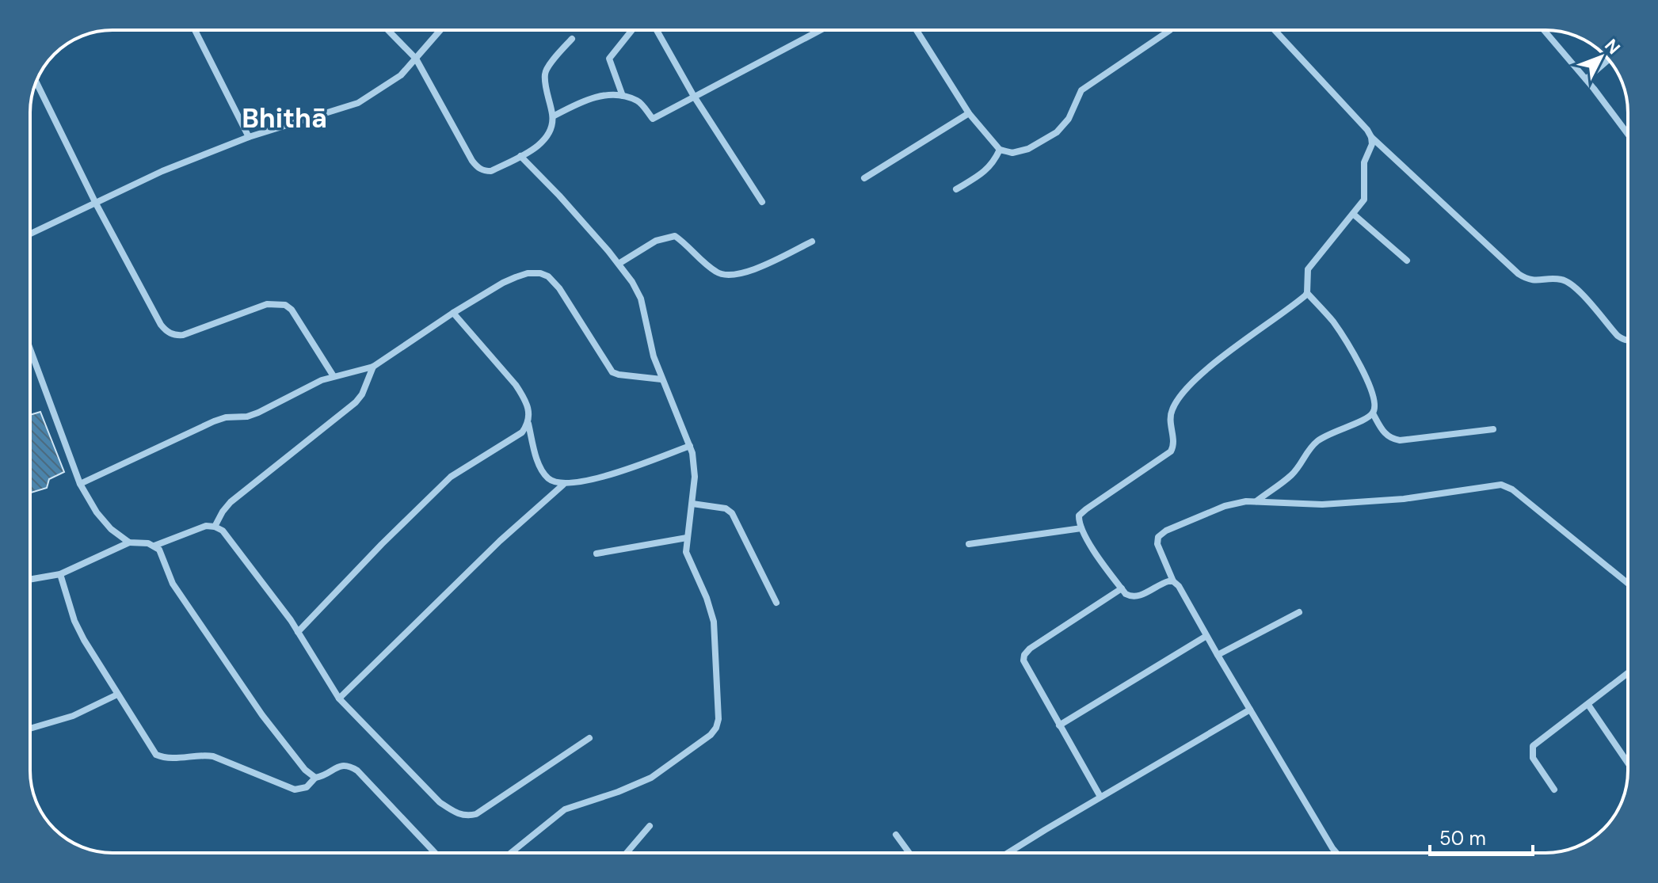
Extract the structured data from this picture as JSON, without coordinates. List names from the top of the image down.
{
  "districts": ["Bhithā"],
  "scale_bar": "50 m",
  "north": "top right"
}
